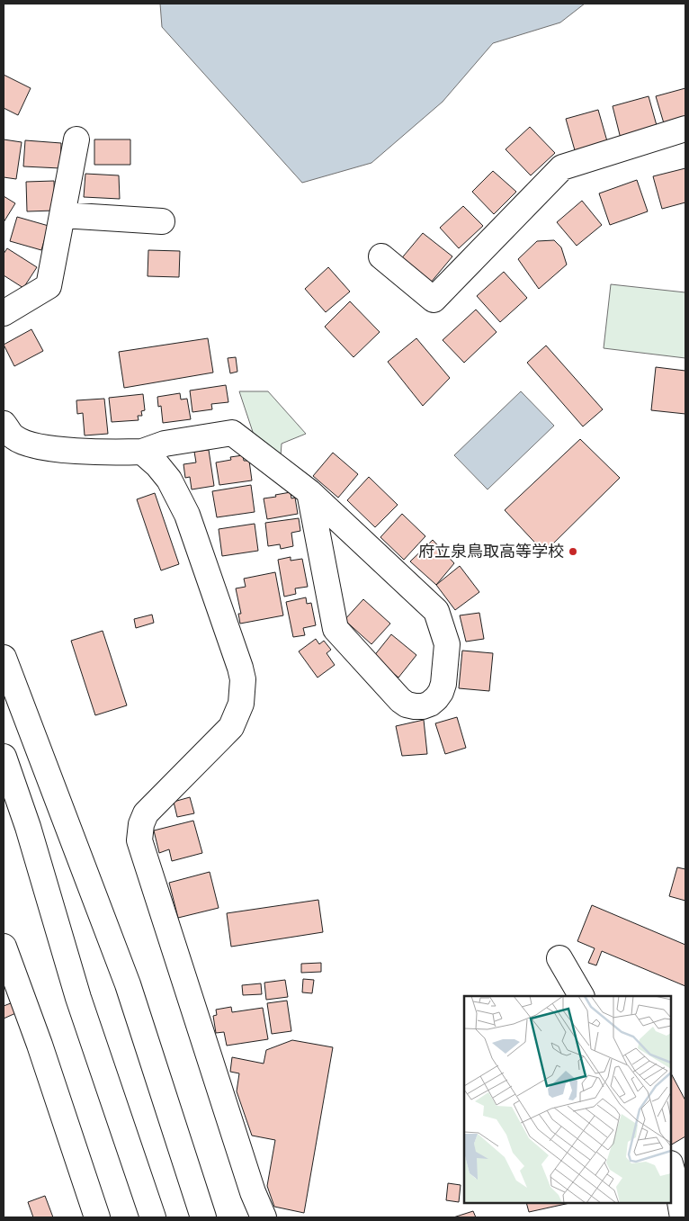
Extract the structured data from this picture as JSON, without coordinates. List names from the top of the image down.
{
  "places": ["府立泉鳥取高等学校"]
}
